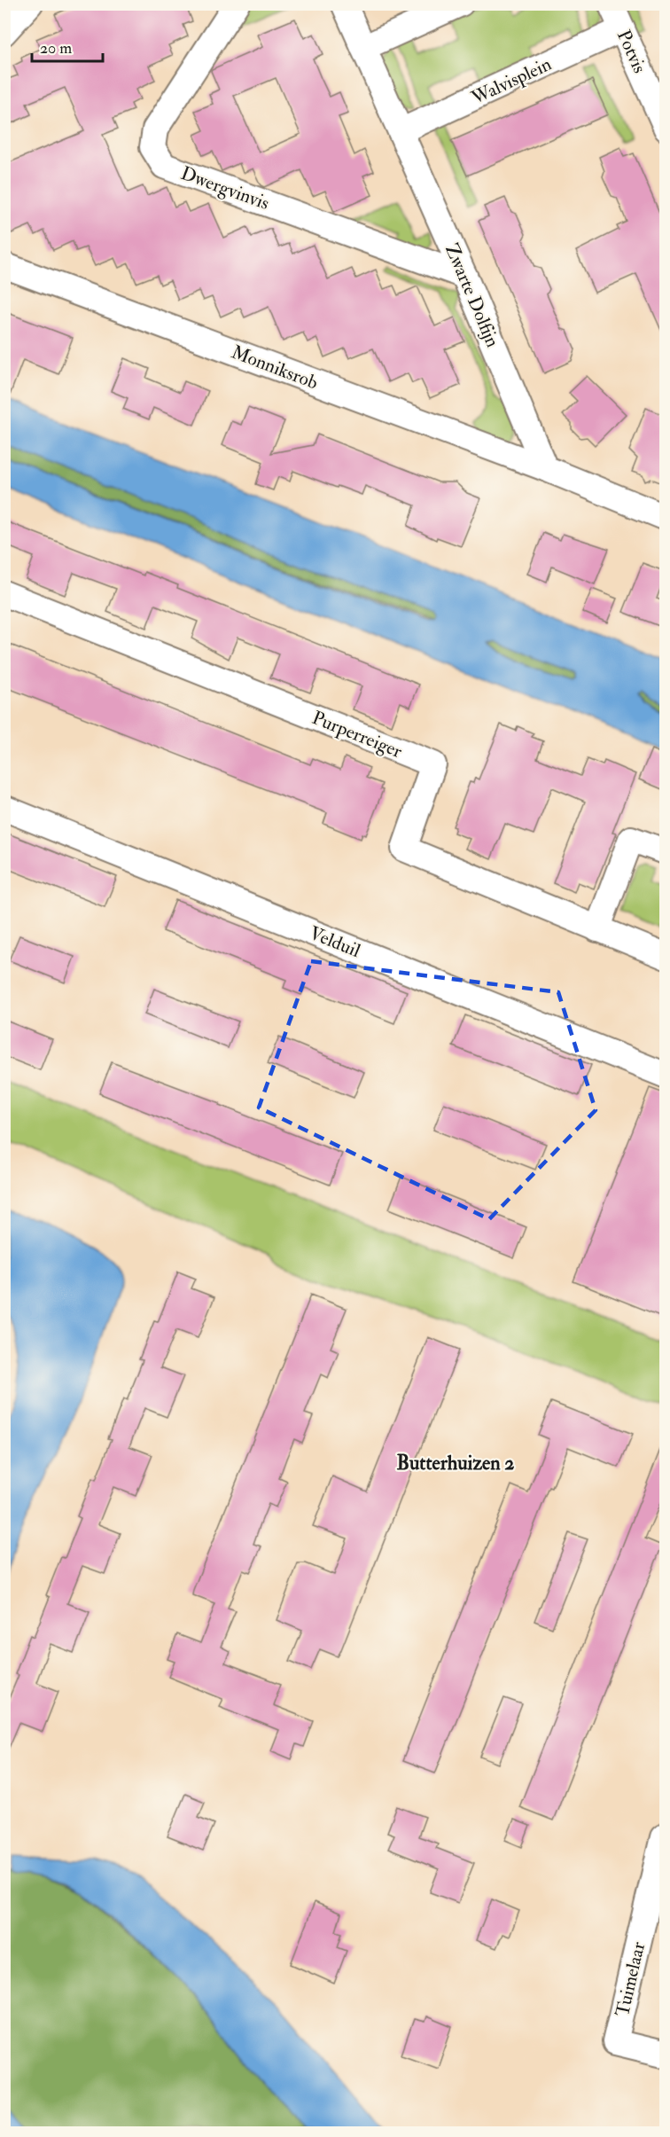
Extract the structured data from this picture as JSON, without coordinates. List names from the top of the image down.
{
  "streets": {
    "street": [
      "Potvis",
      "Walvisplein",
      "Dwergvinvis",
      "Zwarte Dolfijn",
      "Monniksrob",
      "Purperreiger",
      "Velduil",
      "Tuimelaar"
    ]
  },
  "crossings": [
    ["Potvis", "Walvisplein"],
    ["Walvisplein", "Zwarte Dolfijn"],
    ["Dwergvinvis", "Zwarte Dolfijn"],
    ["Zwarte Dolfijn", "Monniksrob"]
  ],
  "districts": ["Butterhuizen 2"],
  "scale_bar": "20 m"
}
